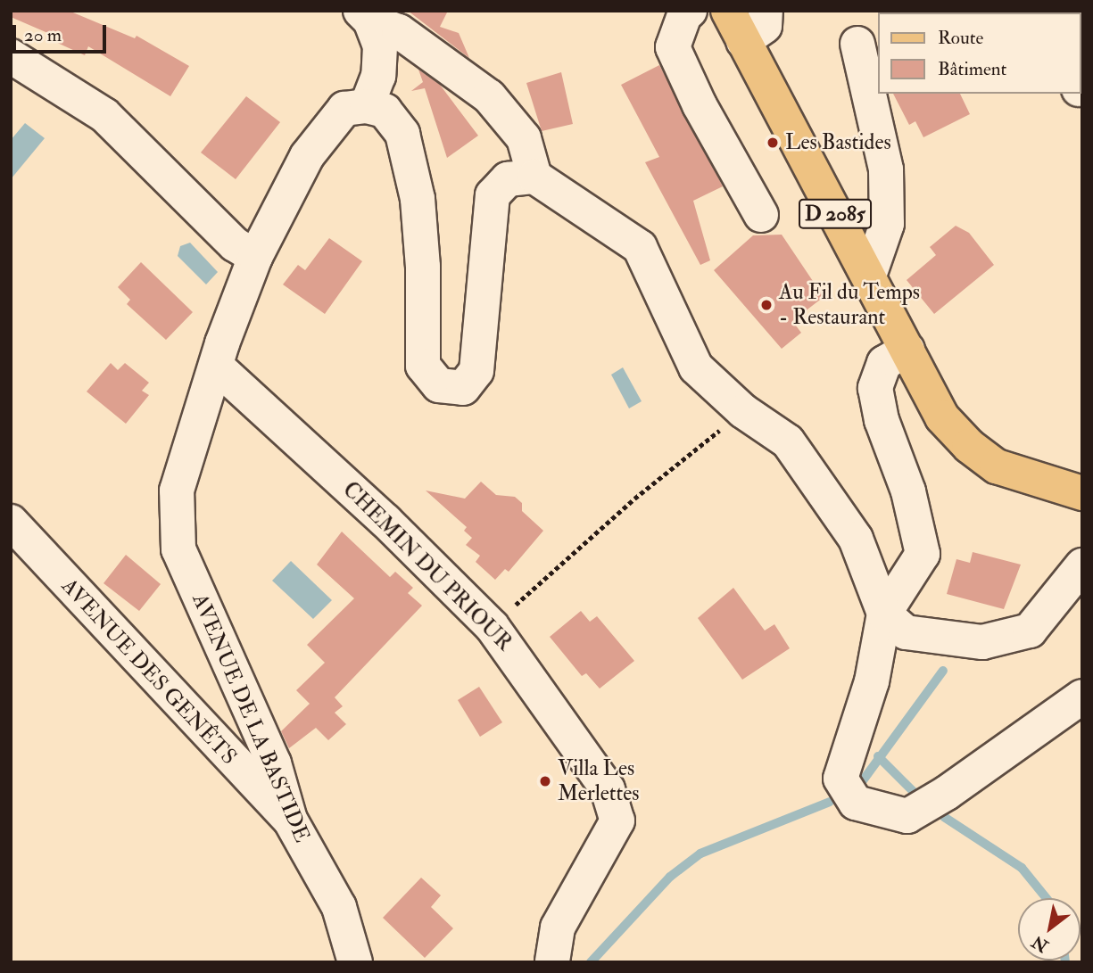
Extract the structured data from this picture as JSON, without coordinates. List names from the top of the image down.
{
  "streets": {
    "main road": ["D 2085"],
    "street": ["CHEMIN DU PRIOUR", "AVENUE DES GENÊTS", "AVENUE DE LA BASTIDE"]
  },
  "crossings": [
    ["CHEMIN DU PRIOUR", "AVENUE DE LA BASTIDE"],
    ["AVENUE DES GENÊTS", "AVENUE DE LA BASTIDE"]
  ],
  "places": ["Les Bastides", "Au Fil du Temps - Restaurant", "Villa Les Merlettes"],
  "legend": ["Route", "Bâtiment"],
  "scale_bar": "20 m",
  "north": "bottom left"
}
